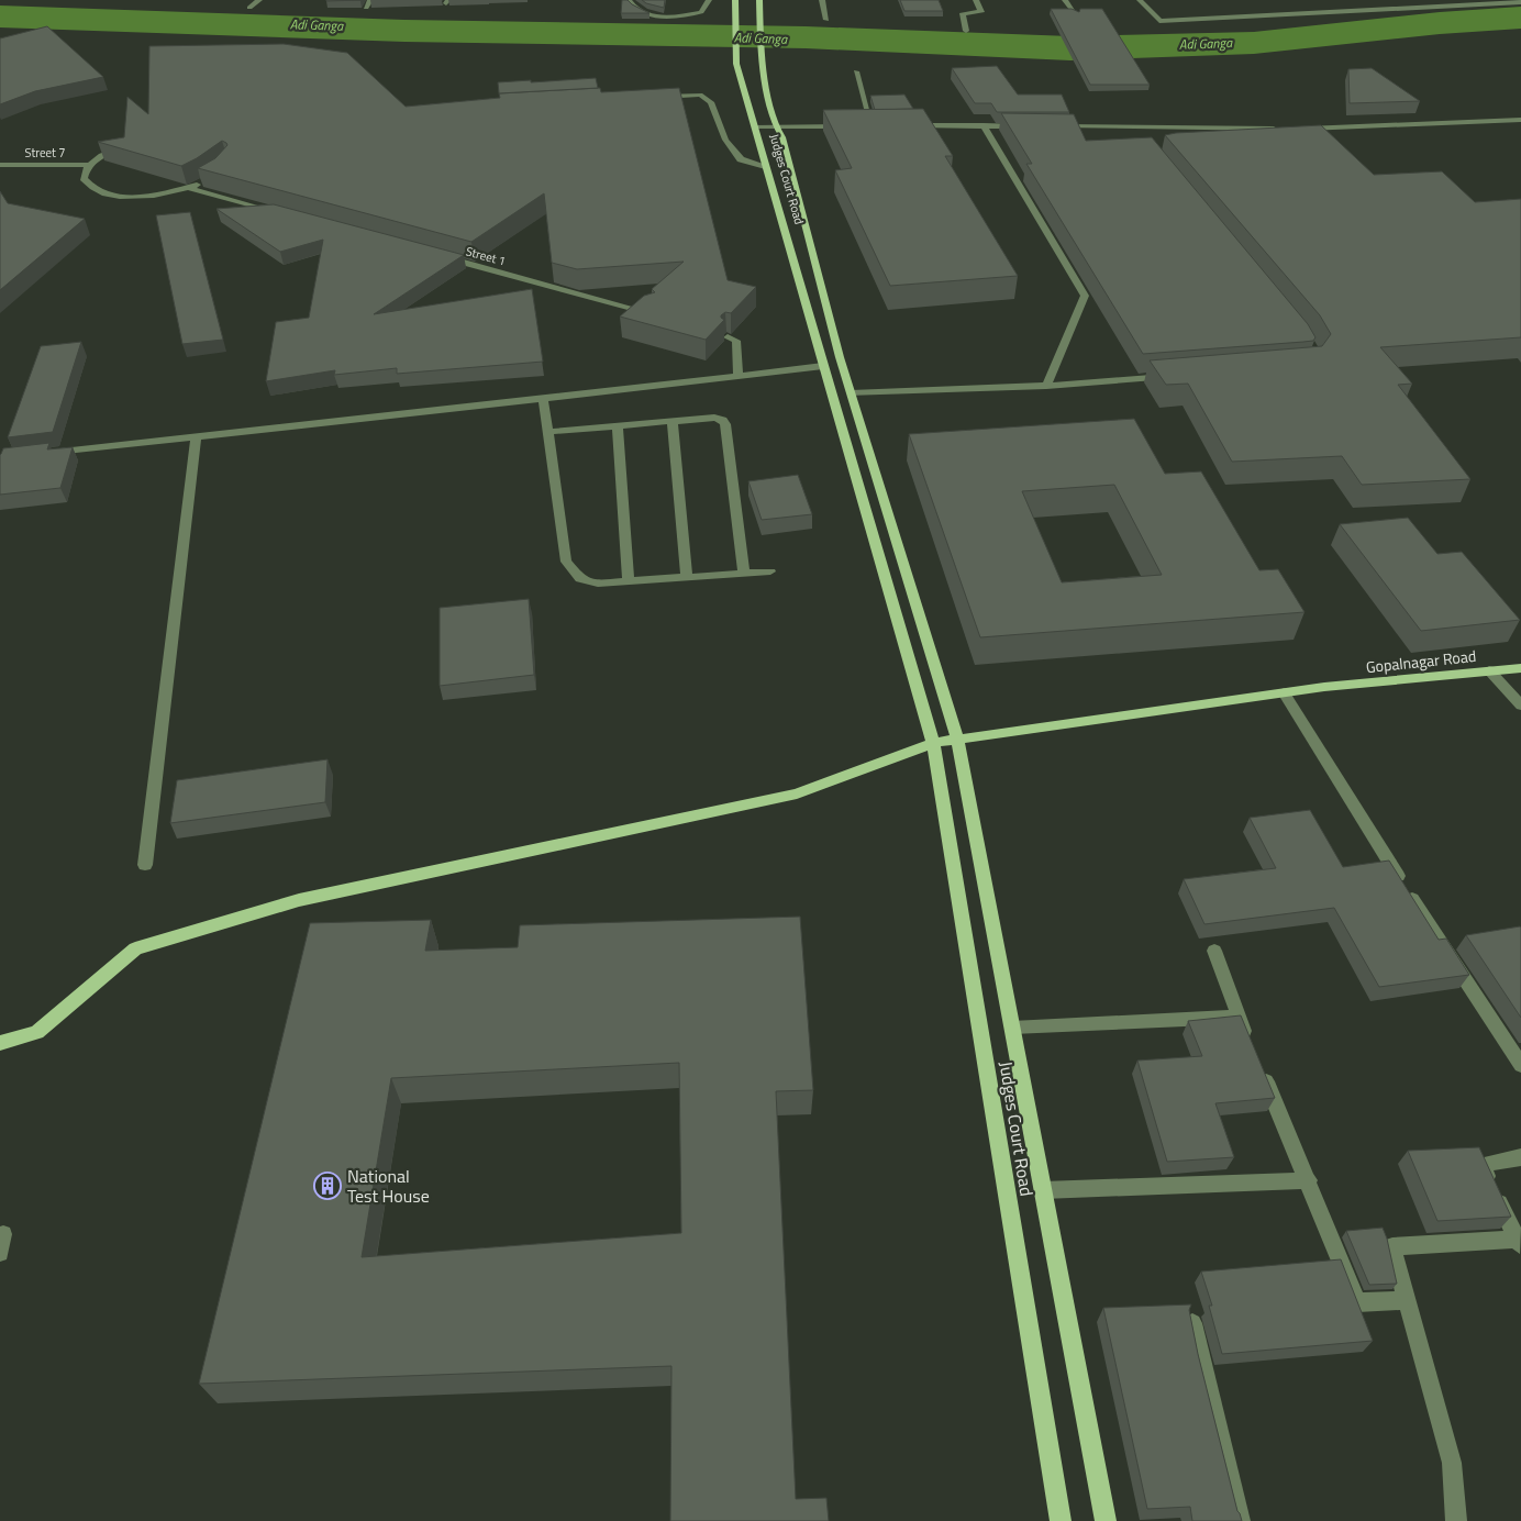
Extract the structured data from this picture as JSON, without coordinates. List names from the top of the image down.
{
  "streets": {
    "main road": ["Judges Court Road", "Gopalnagar Road"],
    "street": ["Street 7", "Street 1"]
  },
  "crossings": [
    ["Judges Court Road", "Gopalnagar Road"]
  ],
  "water": ["Adi Ganga"],
  "places": {
    "building": ["National Test House"]
  }
}
